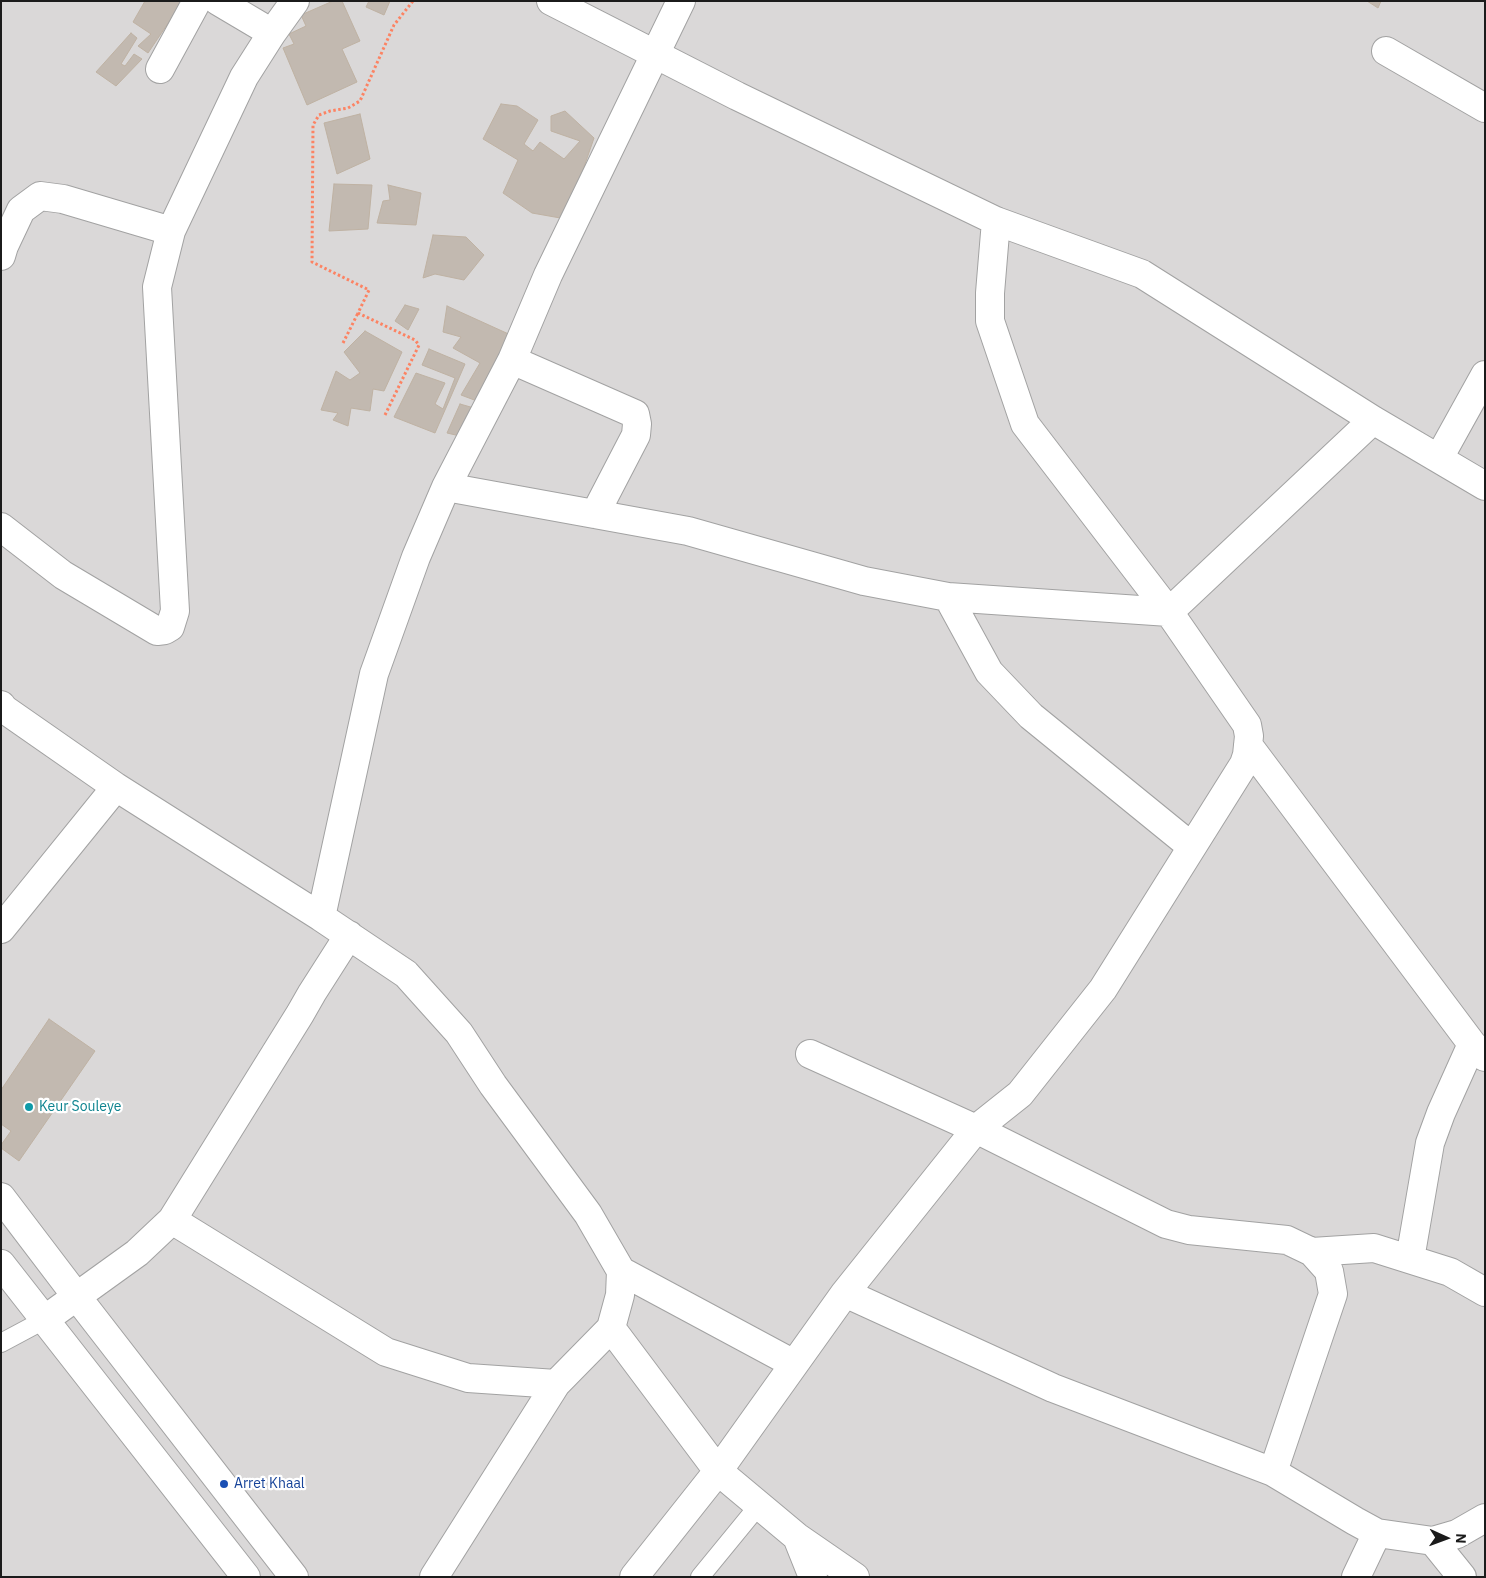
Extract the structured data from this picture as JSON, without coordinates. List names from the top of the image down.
{
  "places": ["Keur Souleye", "Arret Khaal"],
  "north": "right"
}
